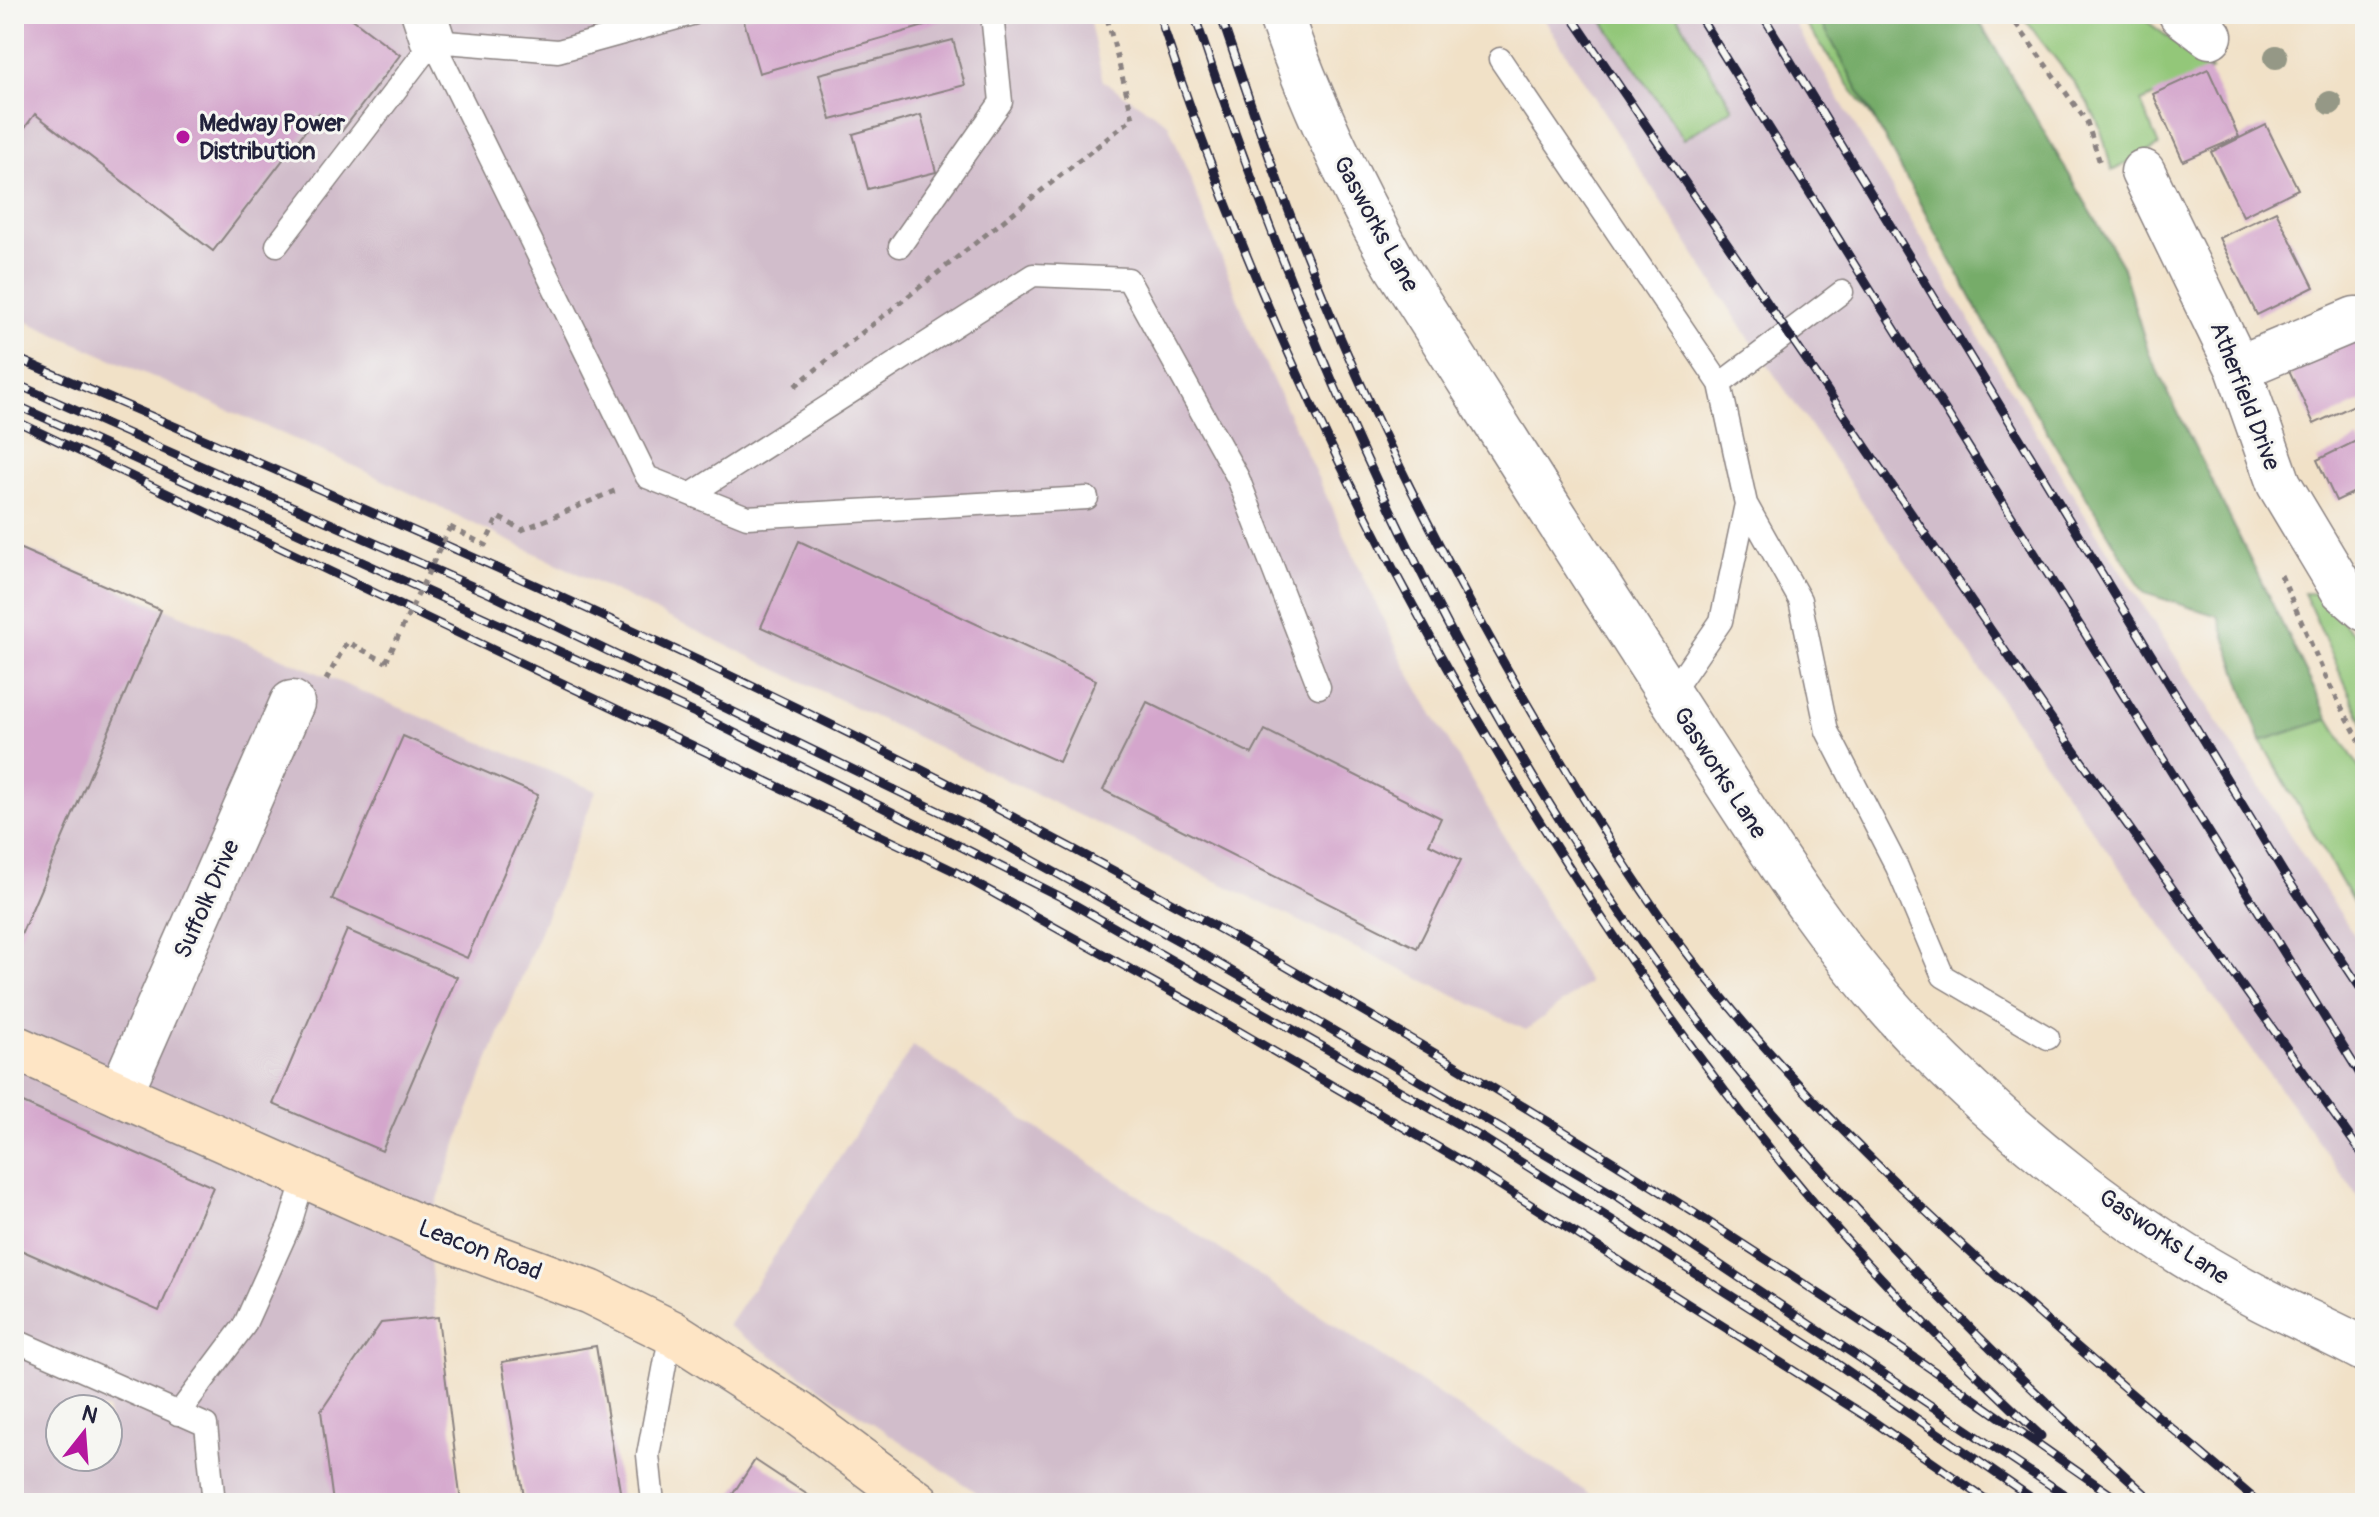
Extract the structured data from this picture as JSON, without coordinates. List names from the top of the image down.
{
  "streets": {
    "street": [
      "Gasworks Lane",
      "Atherfield Drive",
      "Suffolk Drive",
      "Leacon Road"
    ]
  },
  "crossings": [
    ["Suffolk Drive", "Leacon Road"]
  ],
  "places": ["Medway Power Distribution"],
  "north": "top"
}
